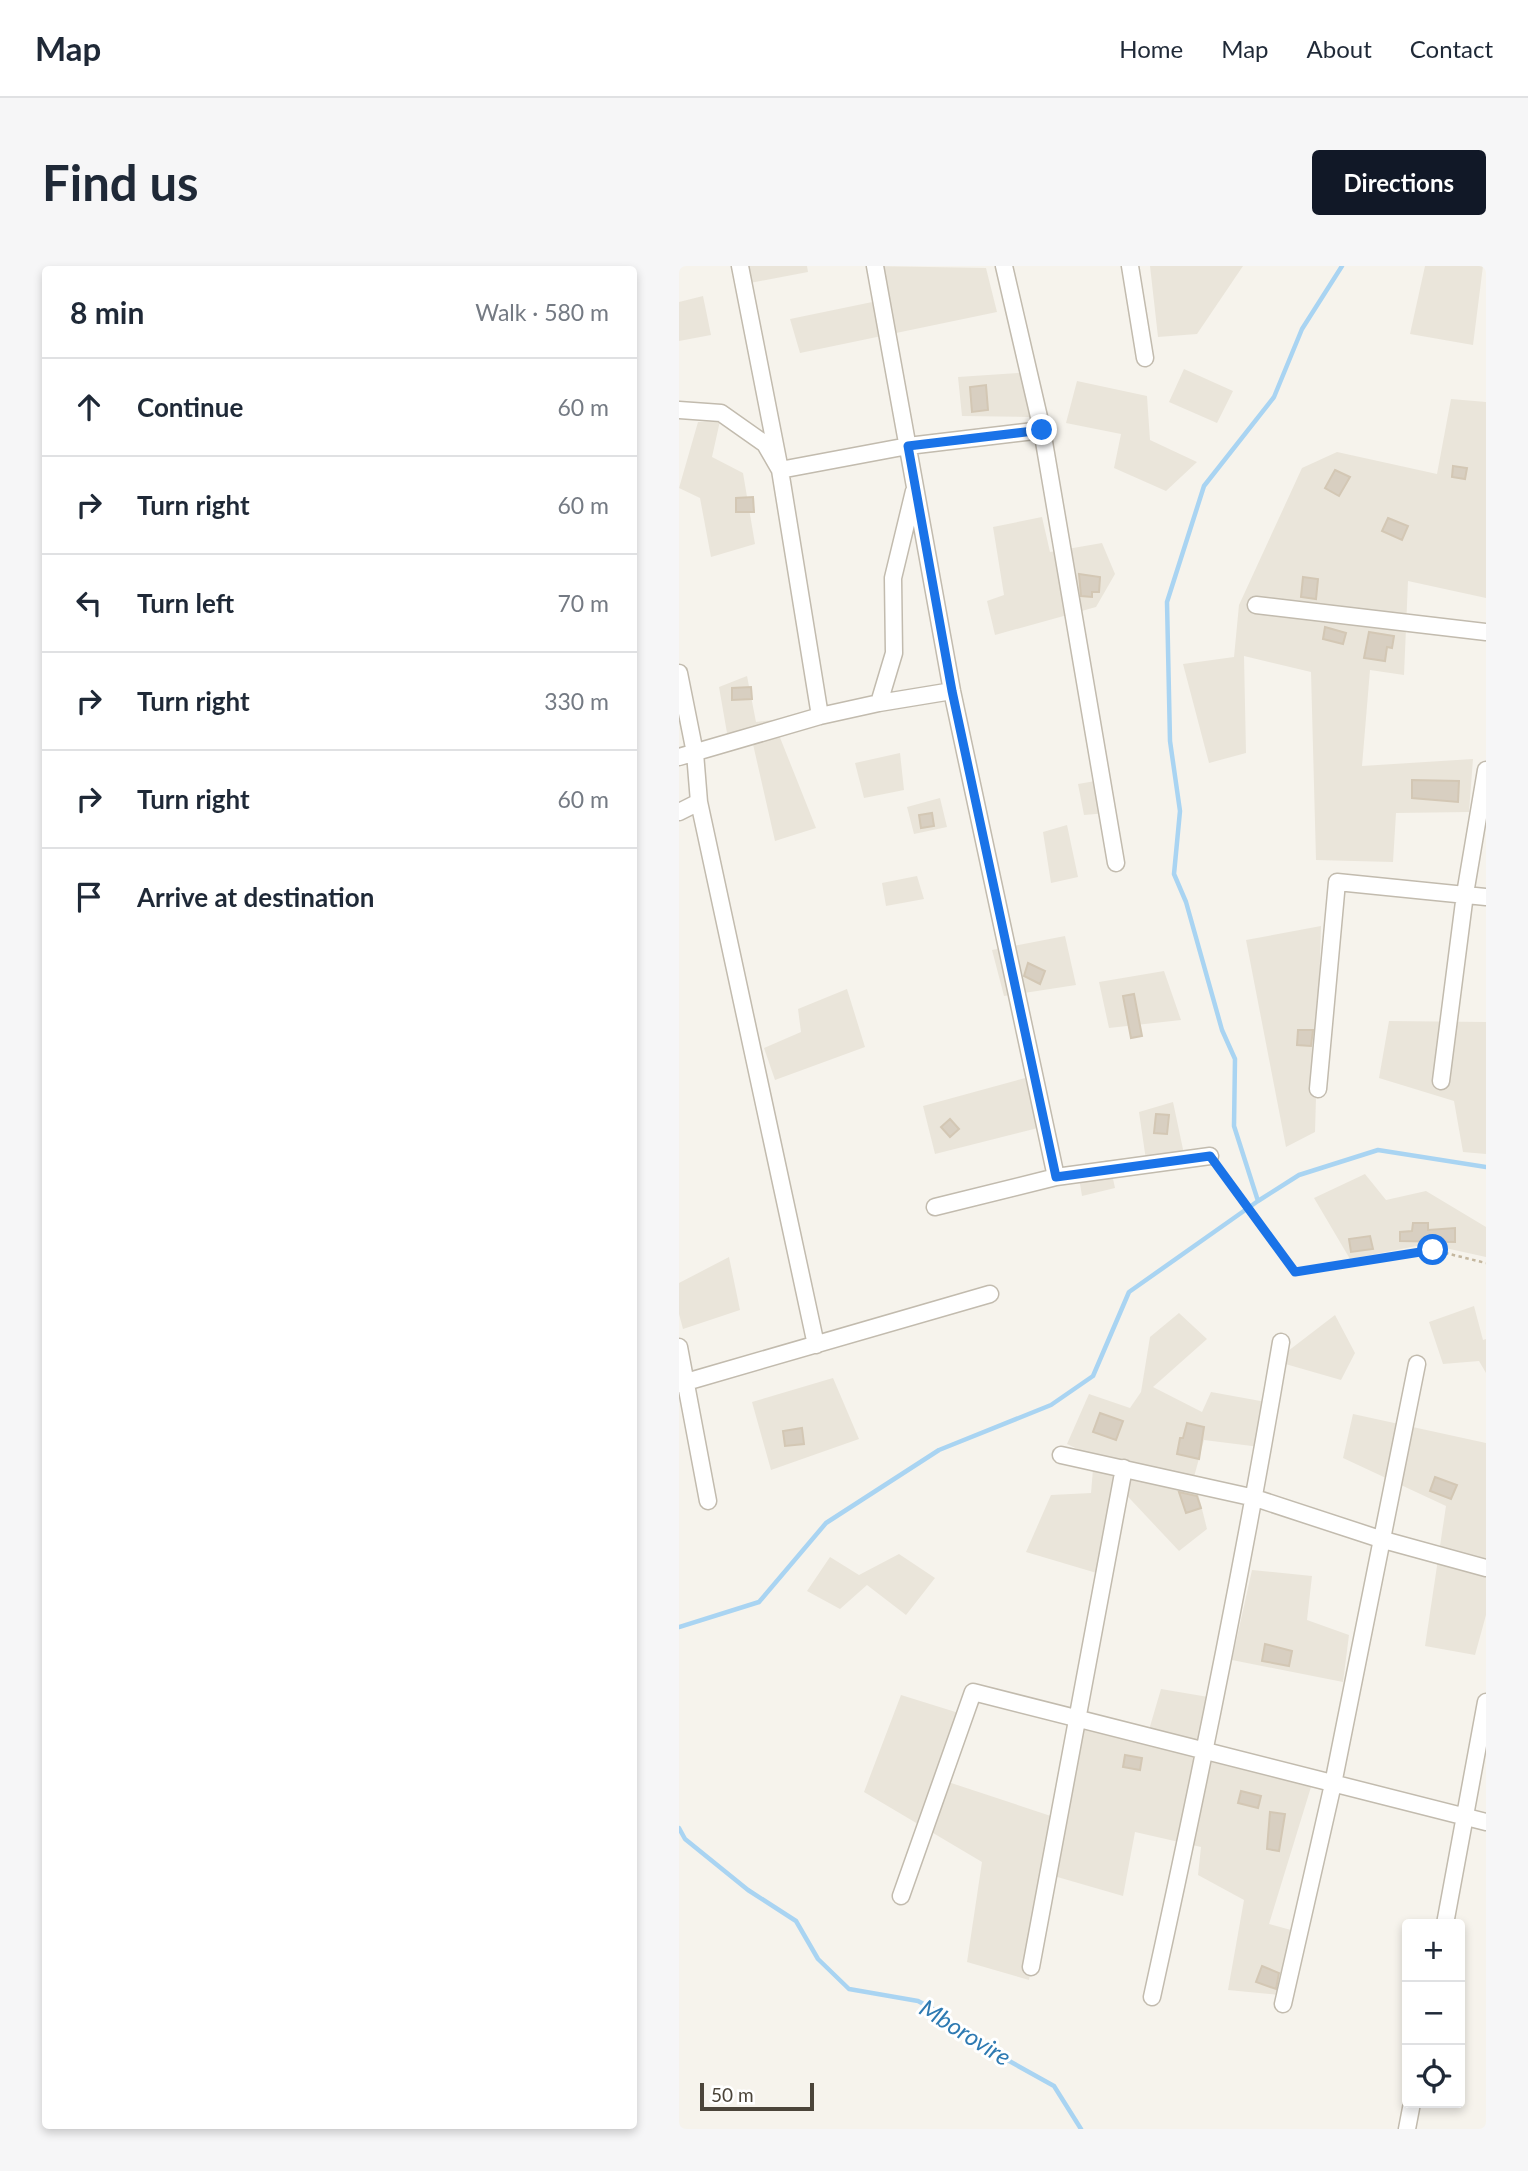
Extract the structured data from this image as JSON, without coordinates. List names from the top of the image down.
{
  "water": ["Mborovire"],
  "scale_bar": "50 m",
  "page": {
    "header": "Map",
    "nav": [
      "Home",
      "Map",
      "About",
      "Contact"
    ],
    "buttons": "Directions",
    "title": "Find us",
    "heading": ["8 min", "Walk · 580 m"],
    "list": [
      ["Continue", "60 m"],
      ["Turn right", "60 m"],
      ["Turn left", "70 m"],
      ["Turn right", "330 m"],
      ["Turn right", "60 m"],
      "Arrive at destination"
    ],
    "map_buttons": ["+", "−"],
    "scale": "50 m"
  }
}
